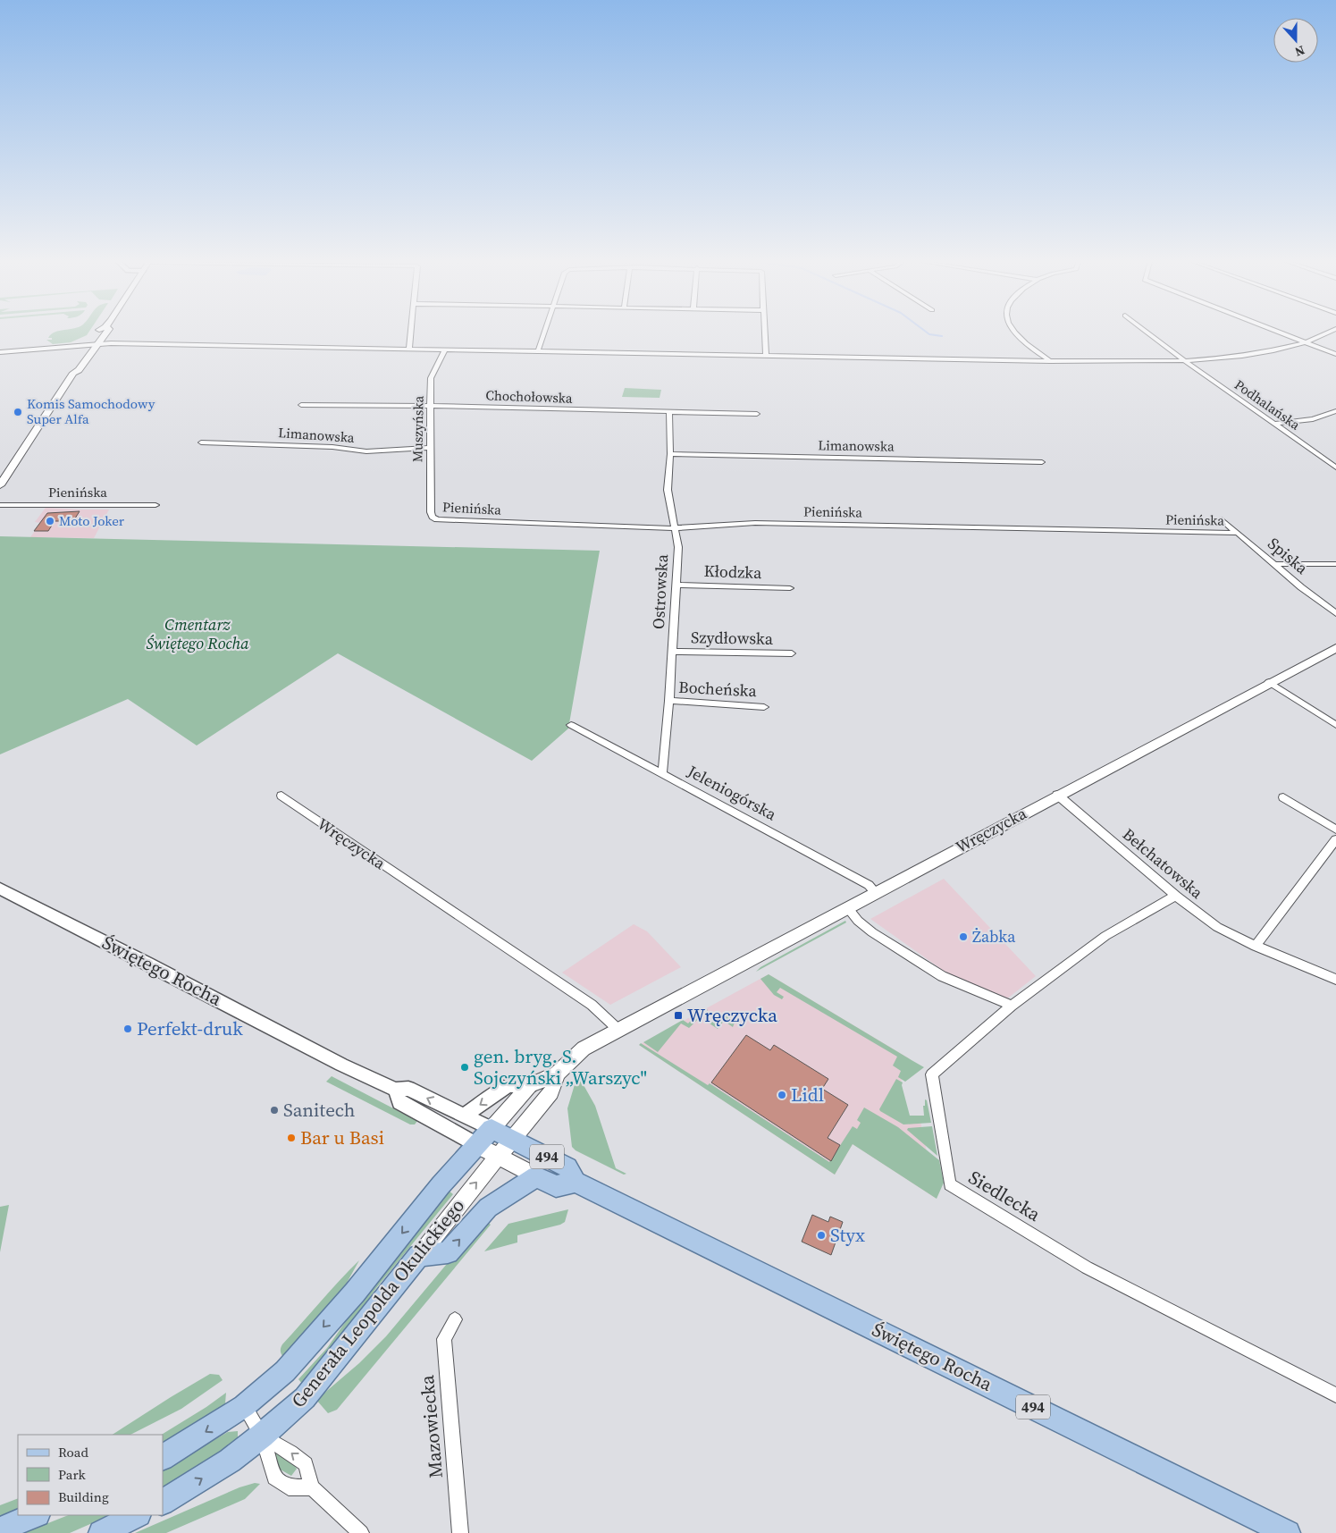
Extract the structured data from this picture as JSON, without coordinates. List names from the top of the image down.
{
  "streets": {
    "main road": [
      "Wręczycka",
      "Świętego Rocha",
      "494",
      "Generała Leopolda Okulickiego"
    ],
    "street": [
      "Chochołowska",
      "Podhalańska",
      "Muszyńska",
      "Limanowska",
      "Pienińska",
      "Spiska",
      "Kłodzka",
      "Ostrowska",
      "Szydłowska",
      "Bocheńska",
      "Jeleniogórska",
      "Bełchatowska",
      "Siedlecka",
      "Mazowiecka"
    ]
  },
  "crossings": [
    ["Chochołowska", "Muszyńska"],
    ["Chochołowska", "Ostrowska"],
    ["Muszyńska", "Limanowska"],
    ["Muszyńska", "Pienińska"],
    ["Limanowska", "Ostrowska"],
    ["Pienińska", "Spiska"],
    ["Pienińska", "Ostrowska"],
    ["Kłodzka", "Ostrowska"],
    ["Ostrowska", "Szydłowska"],
    ["Ostrowska", "Bocheńska"],
    ["Ostrowska", "Jeleniogórska"],
    ["Jeleniogórska", "Wręczycka"],
    ["Wręczycka", "Bełchatowska"],
    ["Wręczycka", "Świętego Rocha"],
    ["Wręczycka", "Generała Leopolda Okulickiego"],
    ["Bełchatowska", "Siedlecka"],
    ["Świętego Rocha", "Generała Leopolda Okulickiego"]
  ],
  "parks": ["Cmentarz Świętego Rocha"],
  "places": {
    "other": [
      "Komis Samochodowy Super Alfa",
      "Moto Joker",
      "Żabka",
      "Perfekt-druk",
      "gen. bryg. S. Sojczyński „Warszyc\"",
      "Lidl",
      "Sanitech",
      "Bar u Basi",
      "Styx"
    ],
    "transit": ["Wręczycka"]
  },
  "legend": ["Road", "Park", "Building"],
  "north": "bottom"
}
